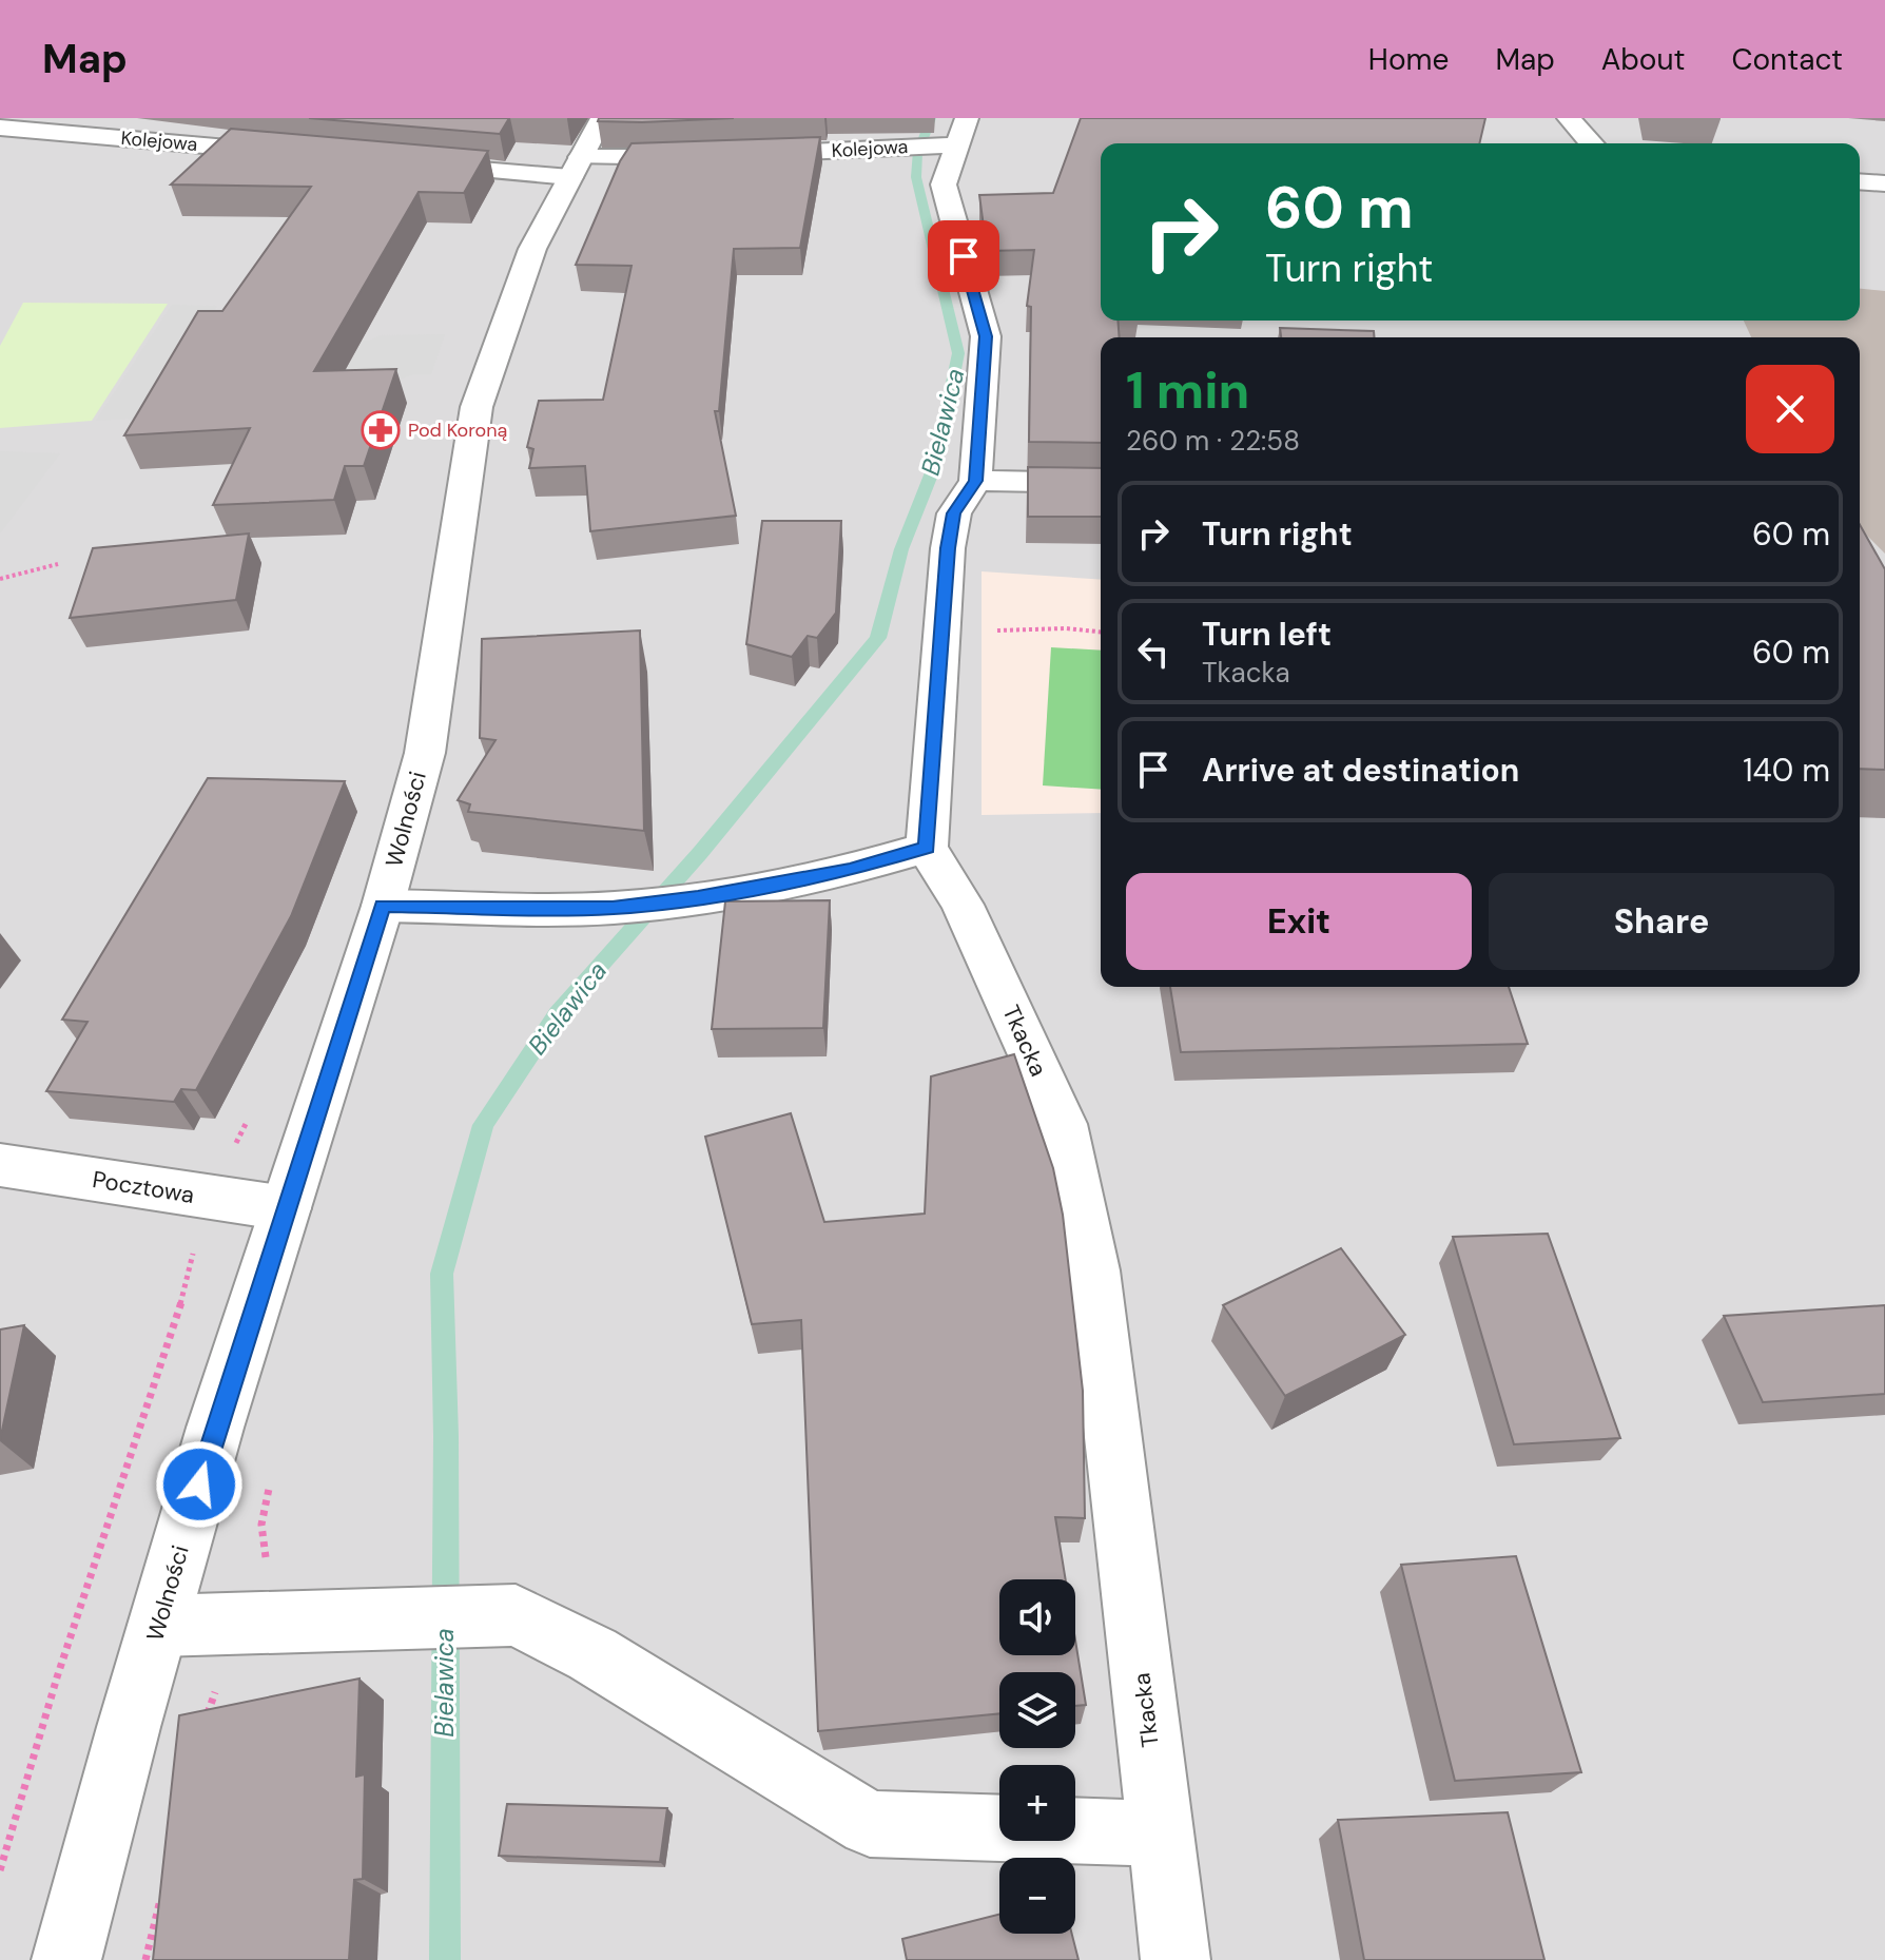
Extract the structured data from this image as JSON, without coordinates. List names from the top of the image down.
{
  "streets": {
    "street": [
      "Kolejowa",
      "Wolności",
      "Tkacka",
      "Pocztowa"
    ]
  },
  "crossings": [
    ["Wolności", "Pocztowa"]
  ],
  "water": ["Bielawica"],
  "places": {
    "pharmacy": ["Pod Koroną"]
  },
  "page": {
    "header": "Map",
    "nav": [
      "Home",
      "Map",
      "About",
      "Contact"
    ],
    "turn": ["60 m", "Turn right"],
    "heading": ["1 min", "260 m · 22:58"],
    "list": [
      {
        "name": "Turn right",
        "value": "60 m"
      },
      {
        "name": "Turn left",
        "note": "Tkacka",
        "value": "60 m"
      },
      {
        "name": "Arrive at destination",
        "value": "140 m"
      }
    ],
    "buttons": ["Exit", "Share"],
    "map_buttons": ["+", "−"]
  }
}
